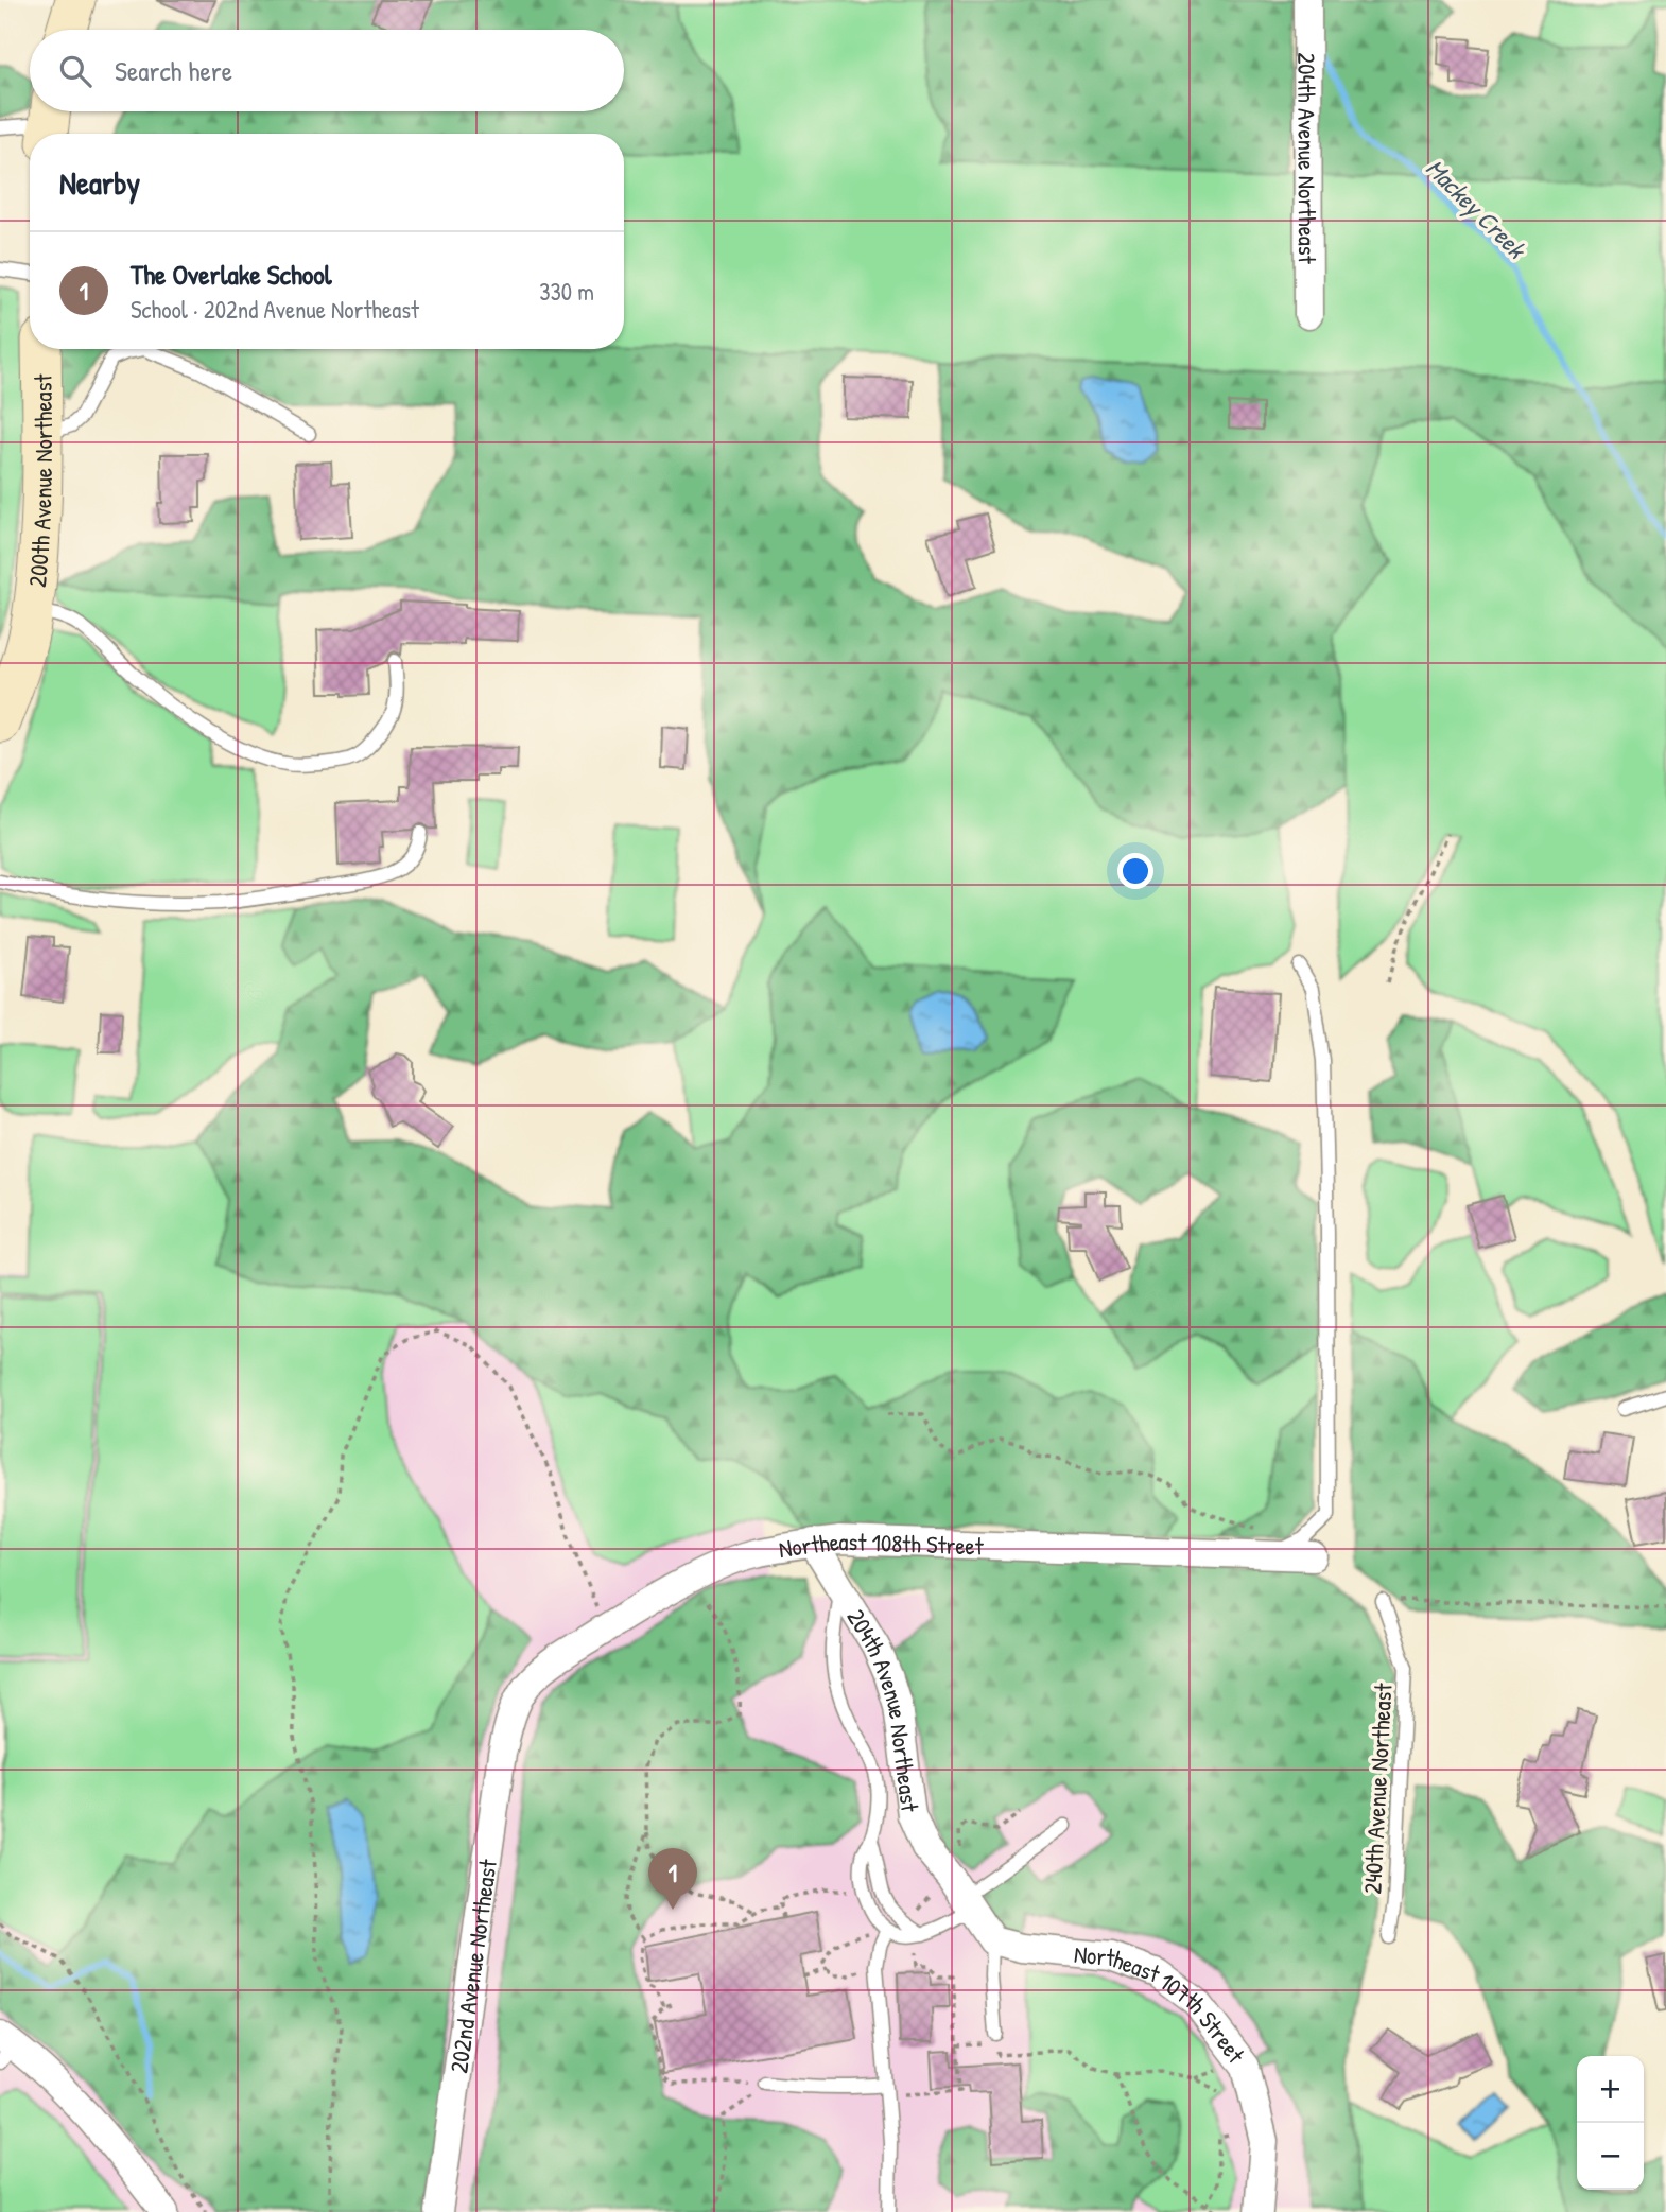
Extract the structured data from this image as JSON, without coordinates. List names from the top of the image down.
{
  "streets": {
    "street": [
      "204th Avenue Northeast",
      "200th Avenue Northeast",
      "Northeast 108th Street",
      "202nd Avenue Northeast",
      "Northeast 107th Street"
    ],
    "lane": ["240th Avenue Northeast"]
  },
  "crossings": [
    ["204th Avenue Northeast", "Northeast 108th Street"],
    ["Northeast 108th Street", "202nd Avenue Northeast"]
  ],
  "water": ["Mackey Creek"],
  "page": {
    "search": "Search here",
    "heading": "Nearby",
    "list": [
      {
        "mark": "1",
        "name": "The Overlake School",
        "note": "School · 202nd Avenue Northeast",
        "value": "330 m"
      }
    ],
    "pins": "1",
    "map_buttons": ["+", "−"]
  }
}
